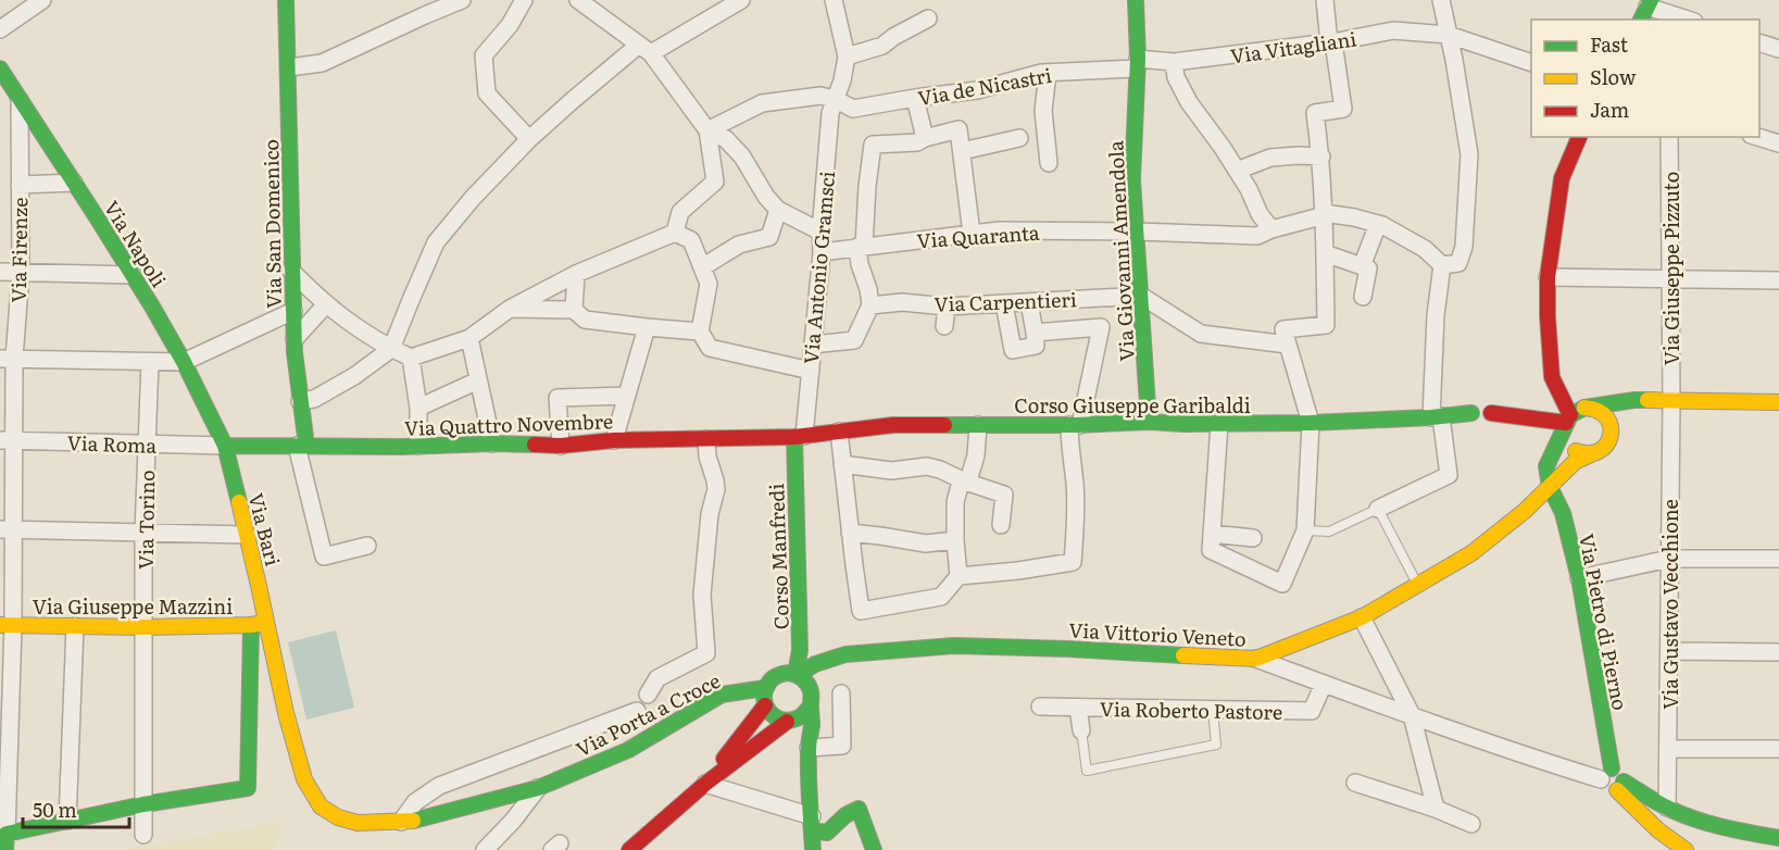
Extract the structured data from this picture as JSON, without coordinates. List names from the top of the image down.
{
  "streets": {
    "street": [
      "Via Vitagliani",
      "Via de Nicastri",
      "Via San Domenico",
      "Via Quaranta",
      "Via Napoli",
      "Via Firenze",
      "Via Giovanni Amendola",
      "Via Antonio Gramsci",
      "Via Giuseppe Pizzuto",
      "Via Carpentieri",
      "Corso Giuseppe Garibaldi",
      "Via Quattro Novembre",
      "Via Roma",
      "Via Torino",
      "Via Bari",
      "Corso Manfredi",
      "Via Gustavo Vecchione",
      "Via Giuseppe Mazzini",
      "Via Pietro di Pierno",
      "Via Vittorio Veneto",
      "Via Roberto Pastore",
      "Via Porta a Croce"
    ]
  },
  "crossings": [
    ["Via Vitagliani", "Via de Nicastri"],
    ["Via Vitagliani", "Via Giovanni Amendola"],
    ["Via de Nicastri", "Via Giovanni Amendola"],
    ["Via de Nicastri", "Via Antonio Gramsci"],
    ["Via San Domenico", "Via Quattro Novembre"],
    ["Via Quaranta", "Via Giovanni Amendola"],
    ["Via Quaranta", "Via Antonio Gramsci"],
    ["Via Napoli", "Via Firenze"],
    ["Via Napoli", "Via Quattro Novembre"],
    ["Via Napoli", "Via Roma"],
    ["Via Napoli", "Via Bari"],
    ["Via Firenze", "Via Roma"],
    ["Via Giovanni Amendola", "Via Carpentieri"],
    ["Via Giovanni Amendola", "Corso Giuseppe Garibaldi"],
    ["Via Antonio Gramsci", "Corso Giuseppe Garibaldi"],
    ["Via Antonio Gramsci", "Via Quattro Novembre"],
    ["Via Antonio Gramsci", "Corso Manfredi"],
    ["Via Giuseppe Pizzuto", "Via Gustavo Vecchione"],
    ["Corso Giuseppe Garibaldi", "Via Quattro Novembre"],
    ["Corso Giuseppe Garibaldi", "Corso Manfredi"],
    ["Via Quattro Novembre", "Via Roma"],
    ["Via Quattro Novembre", "Via Bari"],
    ["Via Quattro Novembre", "Corso Manfredi"],
    ["Via Roma", "Via Torino"],
    ["Via Roma", "Via Bari"],
    ["Via Torino", "Via Bari"],
    ["Via Torino", "Via Giuseppe Mazzini"],
    ["Via Bari", "Via Giuseppe Mazzini"],
    ["Via Bari", "Via Porta a Croce"],
    ["Corso Manfredi", "Via Vittorio Veneto"],
    ["Corso Manfredi", "Via Porta a Croce"],
    ["Via Giuseppe Mazzini", "Via Porta a Croce"],
    ["Via Pietro di Pierno", "Via Vittorio Veneto"],
    ["Via Vittorio Veneto", "Via Porta a Croce"]
  ],
  "legend": ["Fast", "Slow", "Jam"],
  "scale_bar": "50 m"
}
